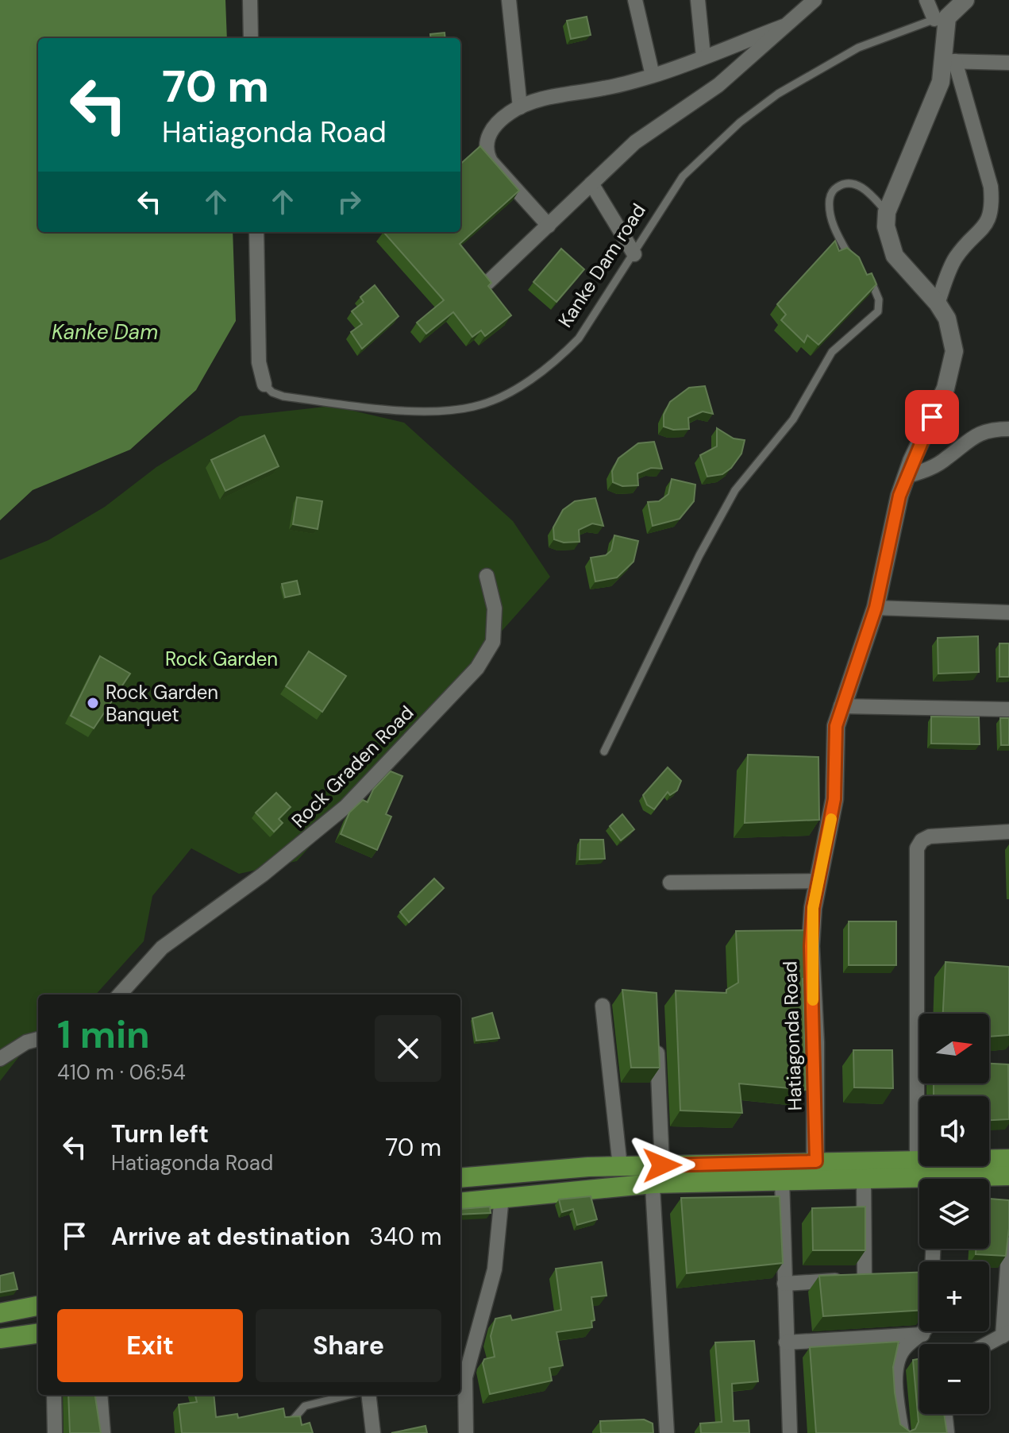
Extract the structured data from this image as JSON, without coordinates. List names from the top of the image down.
{
  "streets": {
    "street": ["Kanke Dam road", "Rock Graden Road", "Hatiagonda Road"]
  },
  "water": ["Kanke Dam"],
  "parks": ["Rock Garden"],
  "places": ["Rock Garden Banquet"],
  "north": "right",
  "page": {
    "turn": ["70 m", "Hatiagonda Road"],
    "heading": ["1 min", "410 m · 06:54"],
    "map_buttons": ["+", "−"],
    "list": [
      {
        "name": "Turn left",
        "note": "Hatiagonda Road",
        "value": "70 m"
      },
      {
        "name": "Arrive at destination",
        "value": "340 m"
      }
    ],
    "buttons": ["Exit", "Share"]
  }
}
